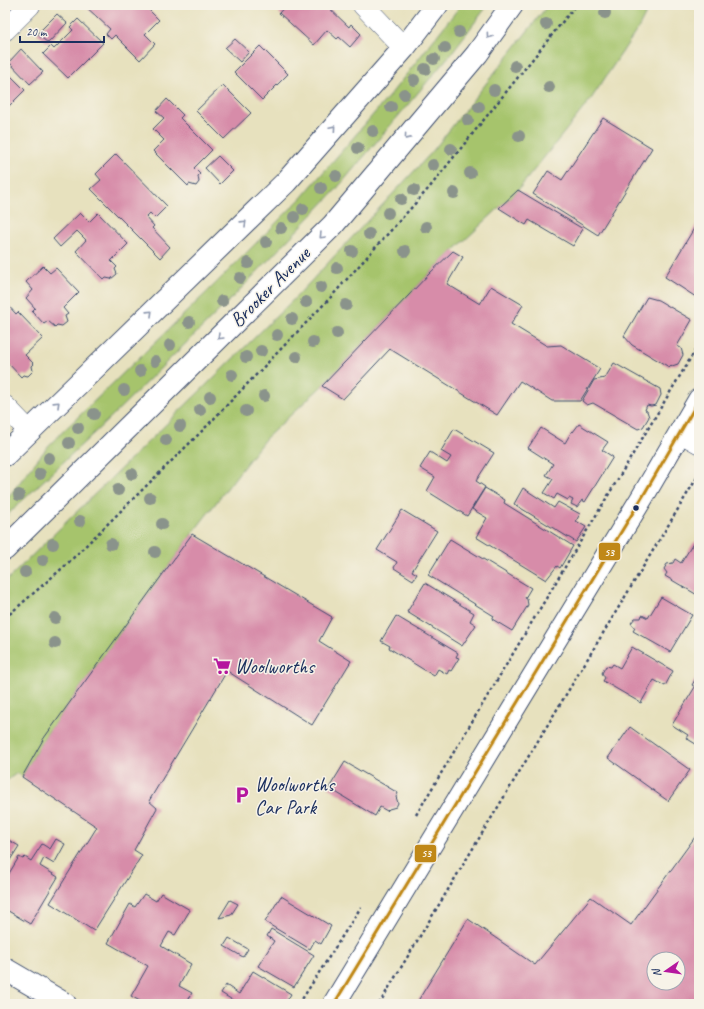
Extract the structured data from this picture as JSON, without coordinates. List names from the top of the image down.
{
  "streets": {
    "main road": ["Brooker Avenue"]
  },
  "places": {
    "supermarket": ["Woolworths"],
    "parking": ["Woolworths Car Park"]
  },
  "lines": ["transit line 53"],
  "scale_bar": "20 m",
  "north": "left"
}
